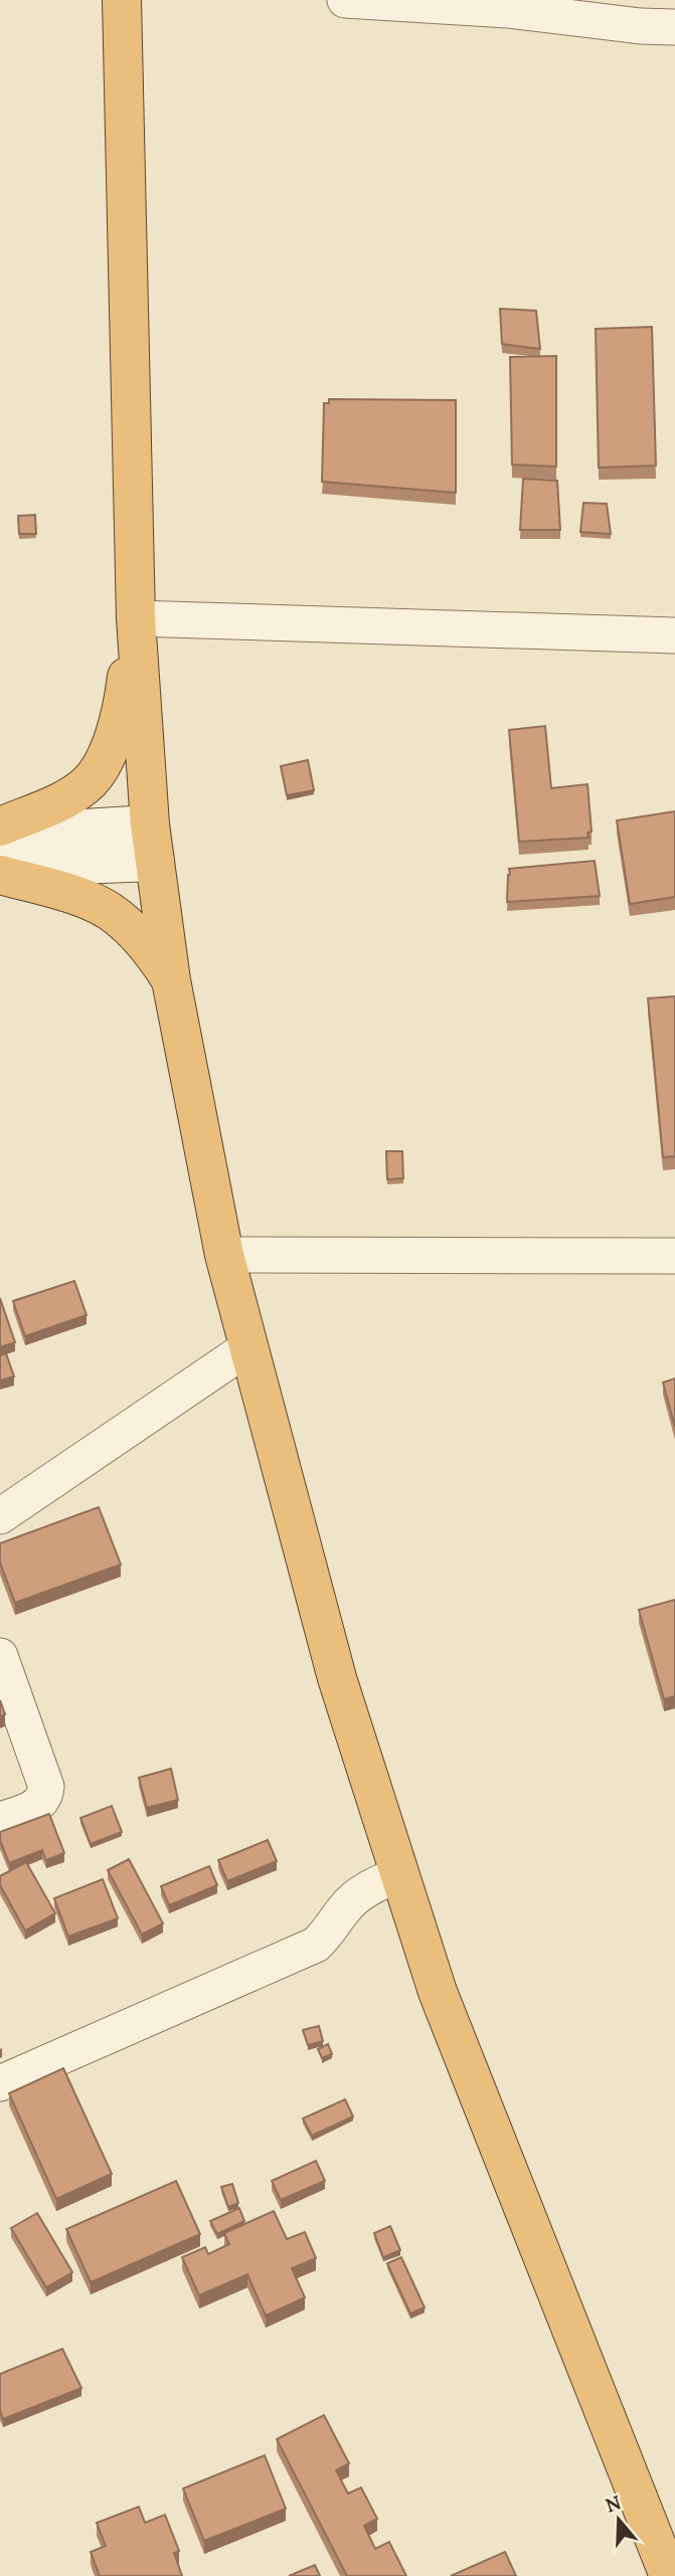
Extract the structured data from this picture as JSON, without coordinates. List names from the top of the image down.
{
  "north": "top"
}
